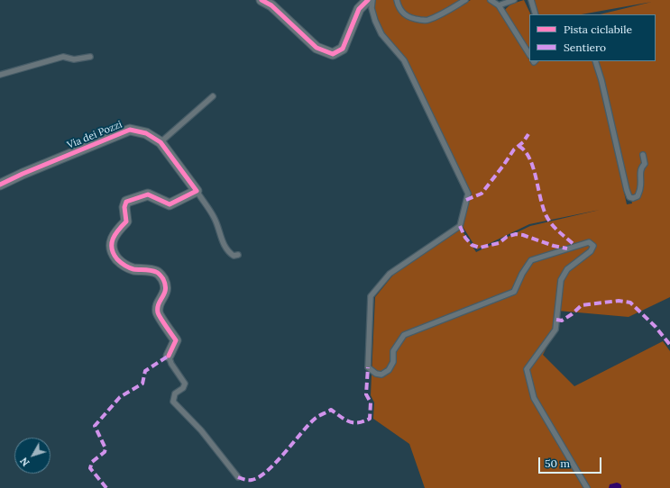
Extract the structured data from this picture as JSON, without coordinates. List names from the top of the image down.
{
  "streets": {
    "street": ["Via dei Pozzi"]
  },
  "legend": ["Pista ciclabile", "Sentiero"],
  "scale_bar": "50 m",
  "north": "bottom left"
}
